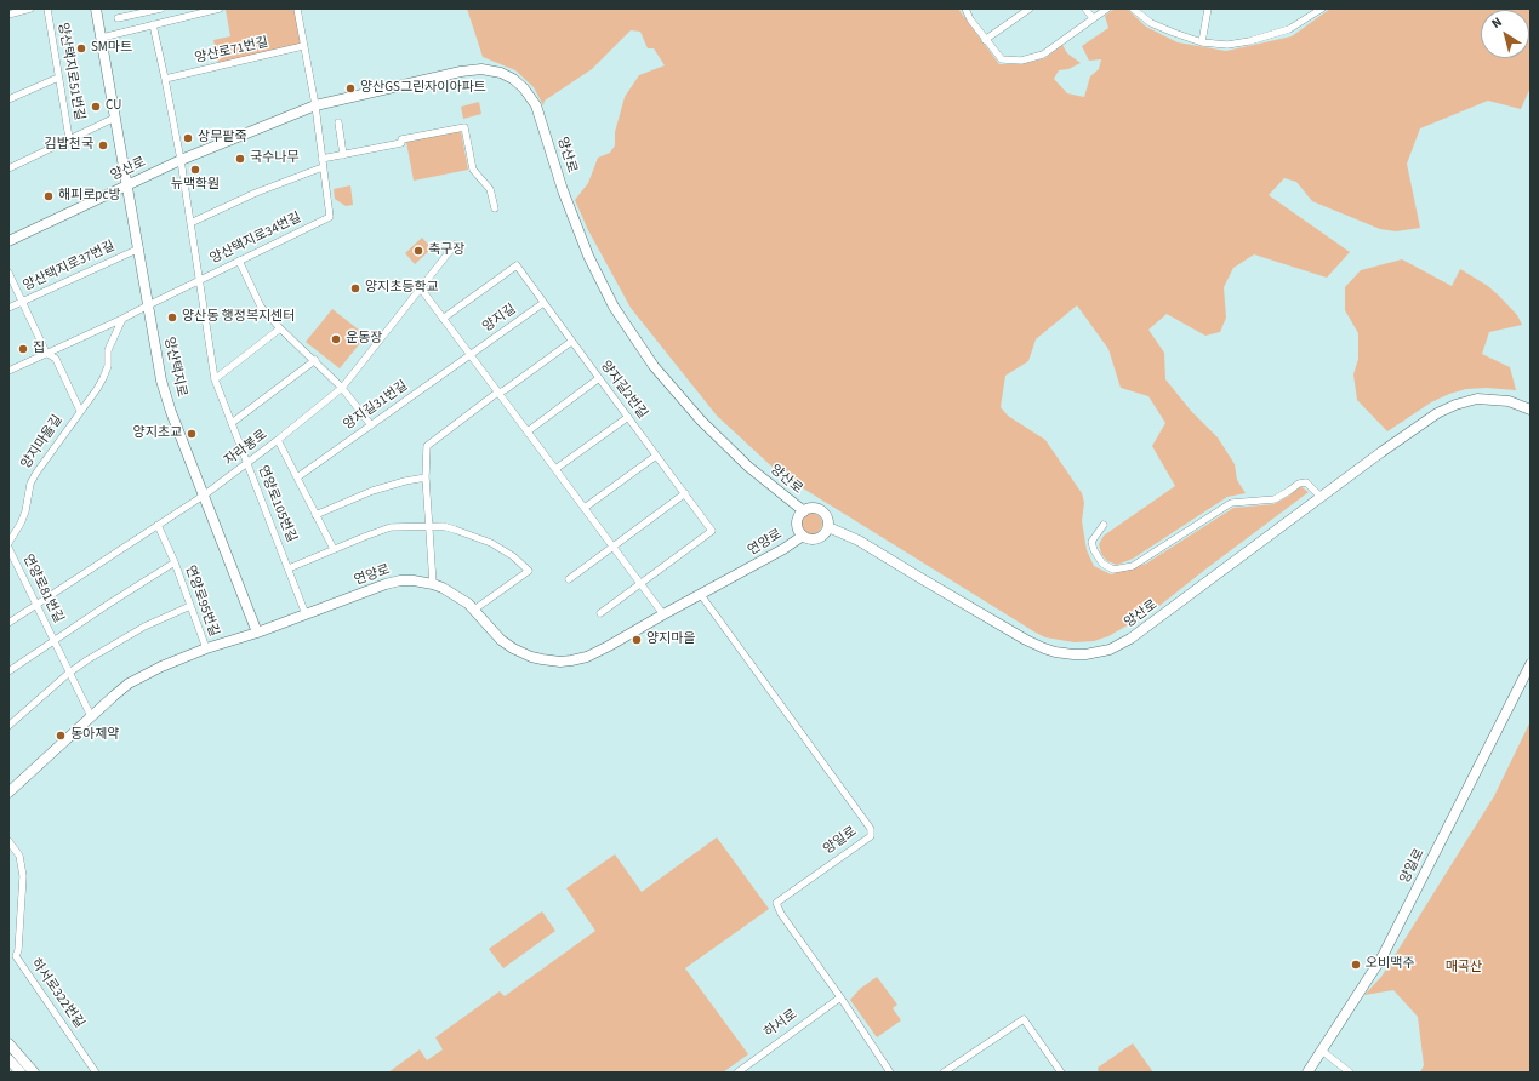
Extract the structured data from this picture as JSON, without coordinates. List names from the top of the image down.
{
  "streets": {
    "street": [
      "양산로71번길",
      "양산택지로51번길",
      "양산로",
      "양산택지로34번길",
      "양산택지로37번길",
      "양지길",
      "양산택지로",
      "양지길2번길",
      "양지길31번길",
      "양지마을길",
      "자라봉로",
      "연양로105번길",
      "연양로",
      "연양로81번길",
      "연양로95번길",
      "양일로",
      "하서로322번길",
      "하서로"
    ]
  },
  "crossings": [
    ["양산택지로51번길", "양산택지로"],
    ["양산로", "양산택지로34번길"],
    ["양산로", "양산택지로"],
    ["양산로", "연양로105번길"],
    ["양산로", "연양로"],
    ["양산택지로34번길", "양산택지로"],
    ["양산택지로34번길", "양지마을길"],
    ["양산택지로34번길", "연양로105번길"],
    ["양산택지로37번길", "양산택지로"],
    ["양산택지로37번길", "양지마을길"],
    ["양지길", "양지길2번길"],
    ["양지길", "양지길31번길"],
    ["양산택지로", "자라봉로"],
    ["양산택지로", "연양로"],
    ["자라봉로", "연양로105번길"],
    ["자라봉로", "연양로81번길"],
    ["자라봉로", "연양로95번길"],
    ["연양로105번길", "연양로"],
    ["연양로", "연양로81번길"],
    ["연양로", "연양로95번길"],
    ["연양로", "양일로"],
    ["연양로81번길", "연양로95번길"],
    ["양일로", "하서로"]
  ],
  "parks": ["매곡산"],
  "places": [
    "SM마트",
    "양산GS그린자이아파트",
    "CU",
    "상무팥죽",
    "김밥천국",
    "국수나무",
    "뉴맥학원",
    "해피로pc방",
    "축구장",
    "양지초등학교",
    "양산동 행정복지센터",
    "운동장",
    "집",
    "양지초교",
    "양지마을",
    "동아제약",
    "오비맥주"
  ],
  "north": "top left"
}
